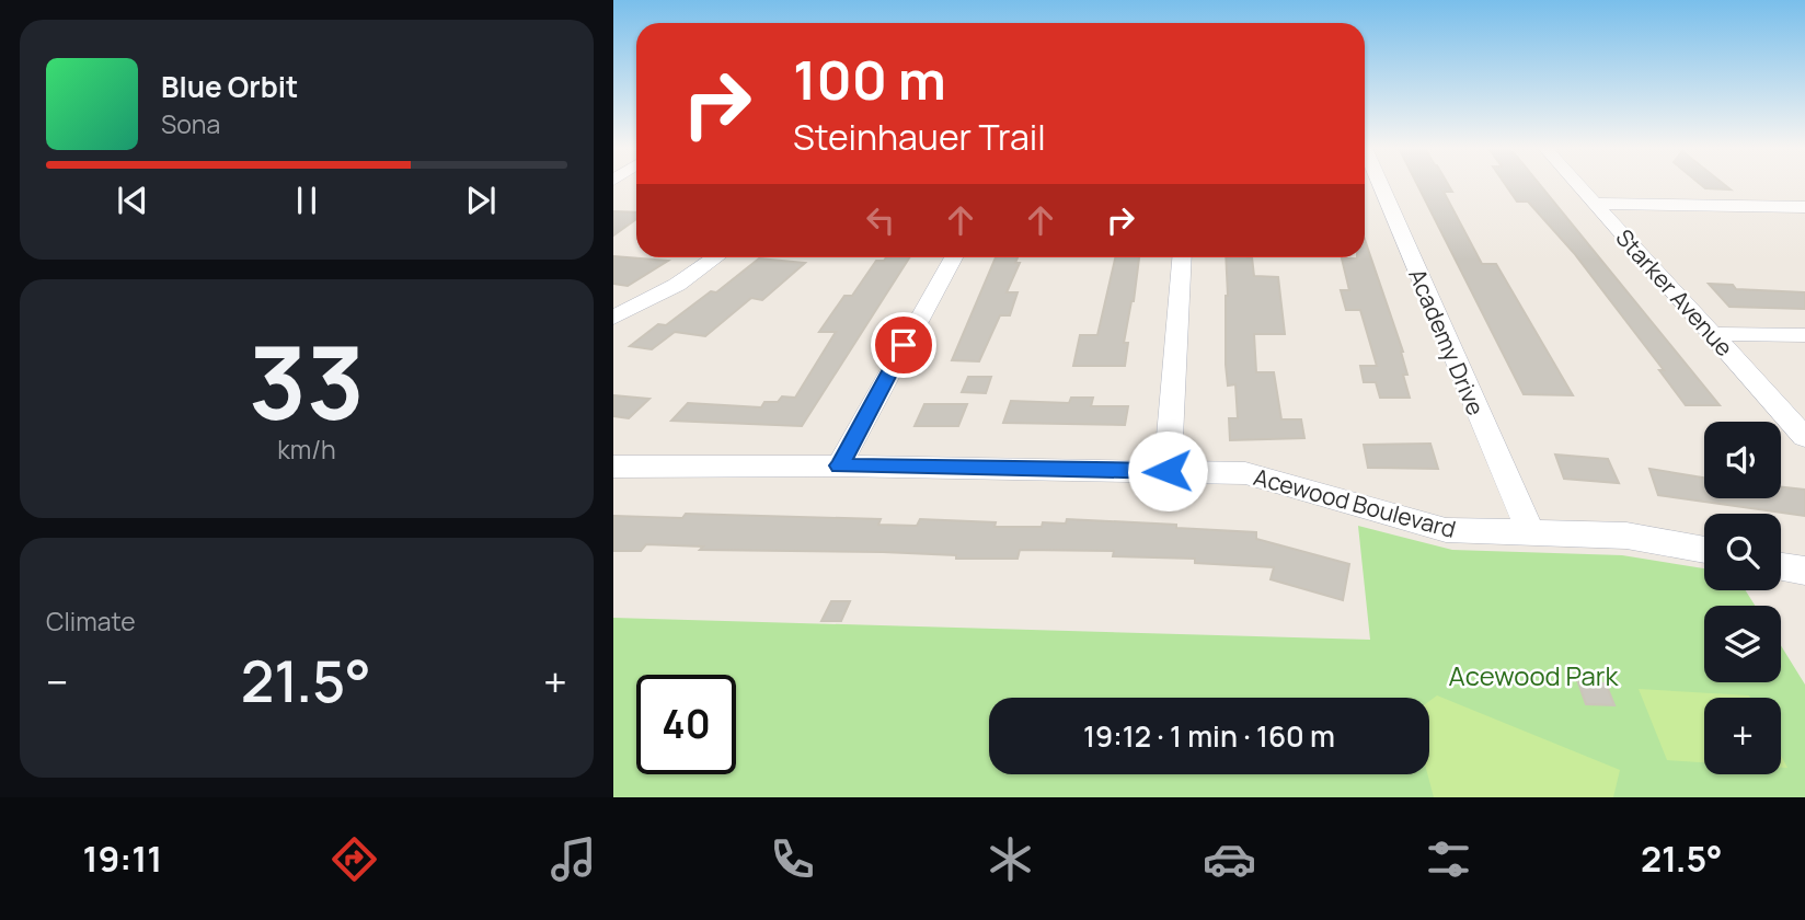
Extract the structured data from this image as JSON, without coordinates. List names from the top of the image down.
{
  "streets": {
    "street": ["Starker Avenue", "Academy Drive", "Acewood Boulevard"]
  },
  "crossings": [
    ["Academy Drive", "Acewood Boulevard"]
  ],
  "parks": ["Acewood Park"],
  "page": {
    "turn": ["100 m", "Steinhauer Trail"],
    "song": ["Blue Orbit", "Sona"],
    "tile": [
      ["33", "km/h"],
      "Climate"
    ],
    "map_buttons": "+",
    "heat": ["−", "21.5°", "+"],
    "limit": "40",
    "trip": "19:12 · 1 min · 160 m",
    "tabs": ["19:11", "21.5°"]
  }
}
